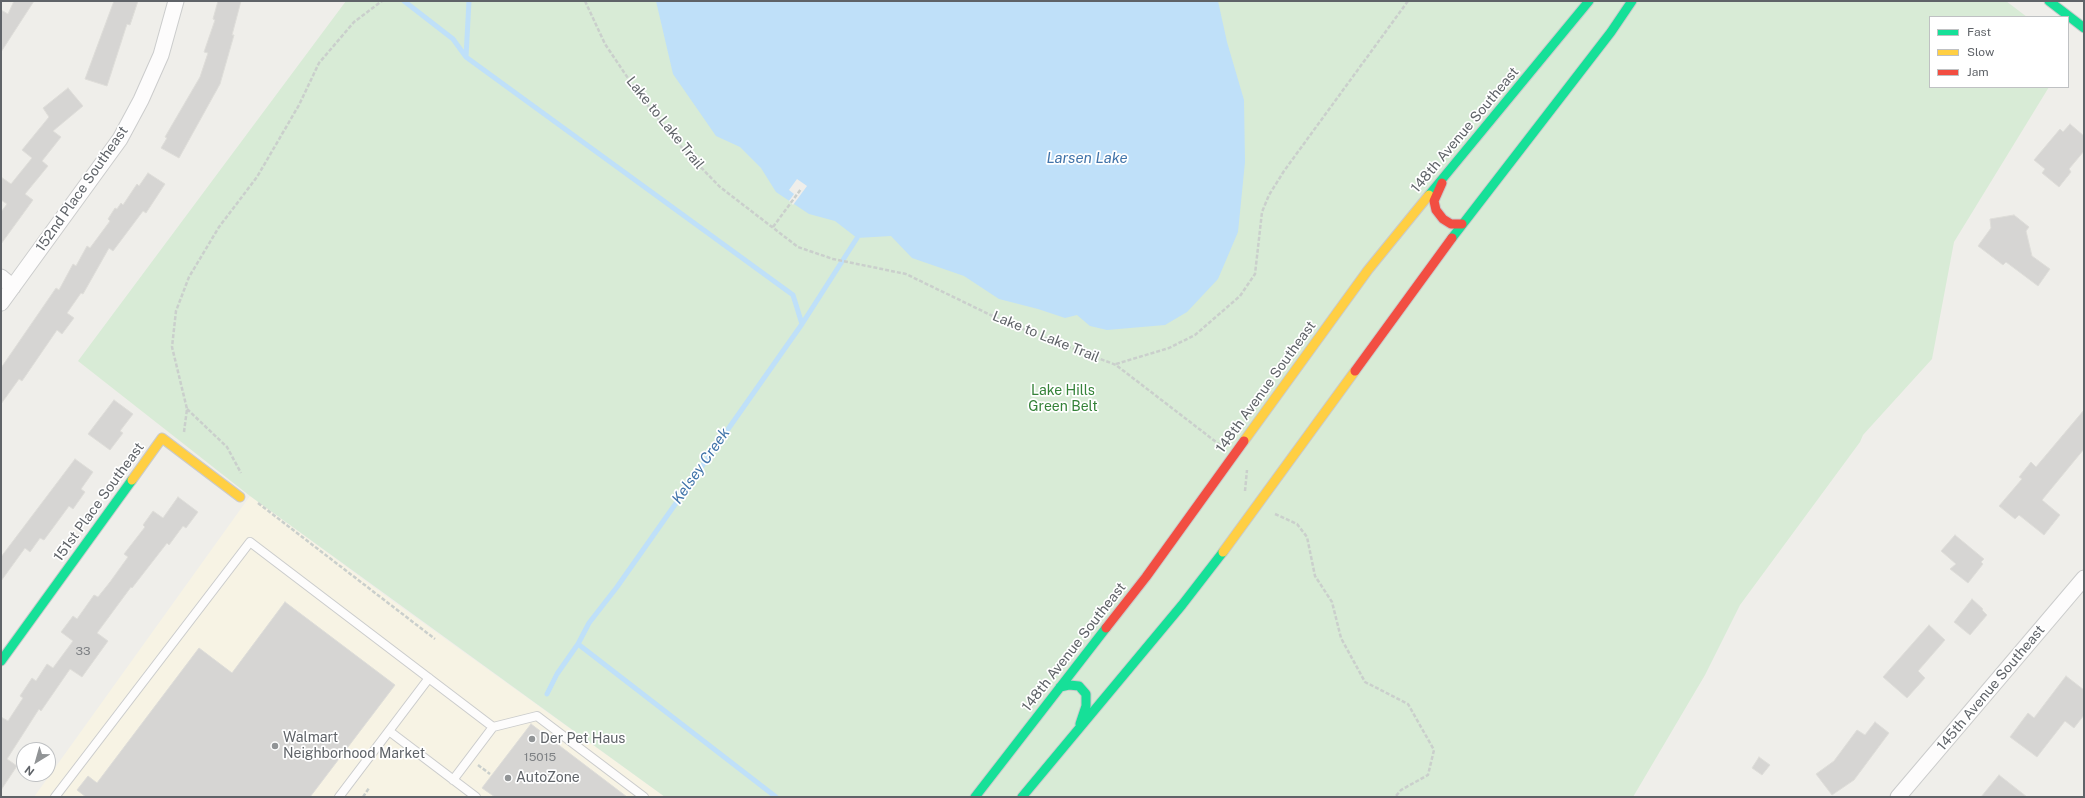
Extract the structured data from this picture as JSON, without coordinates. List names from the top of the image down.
{
  "streets": {
    "main road": ["148th Avenue Southeast", "151st Place Southeast"],
    "street": ["152nd Place Southeast", "145th Avenue Southeast"],
    "path": ["Lake to Lake Trail"]
  },
  "water": ["Larsen Lake", "Kelsey Creek"],
  "parks": ["Lake Hills Green Belt"],
  "places": ["Der Pet Haus", "Walmart Neighborhood Market", "AutoZone"],
  "house_numbers": ["33", "15015"],
  "legend": ["Fast", "Slow", "Jam"],
  "north": "bottom left"
}
